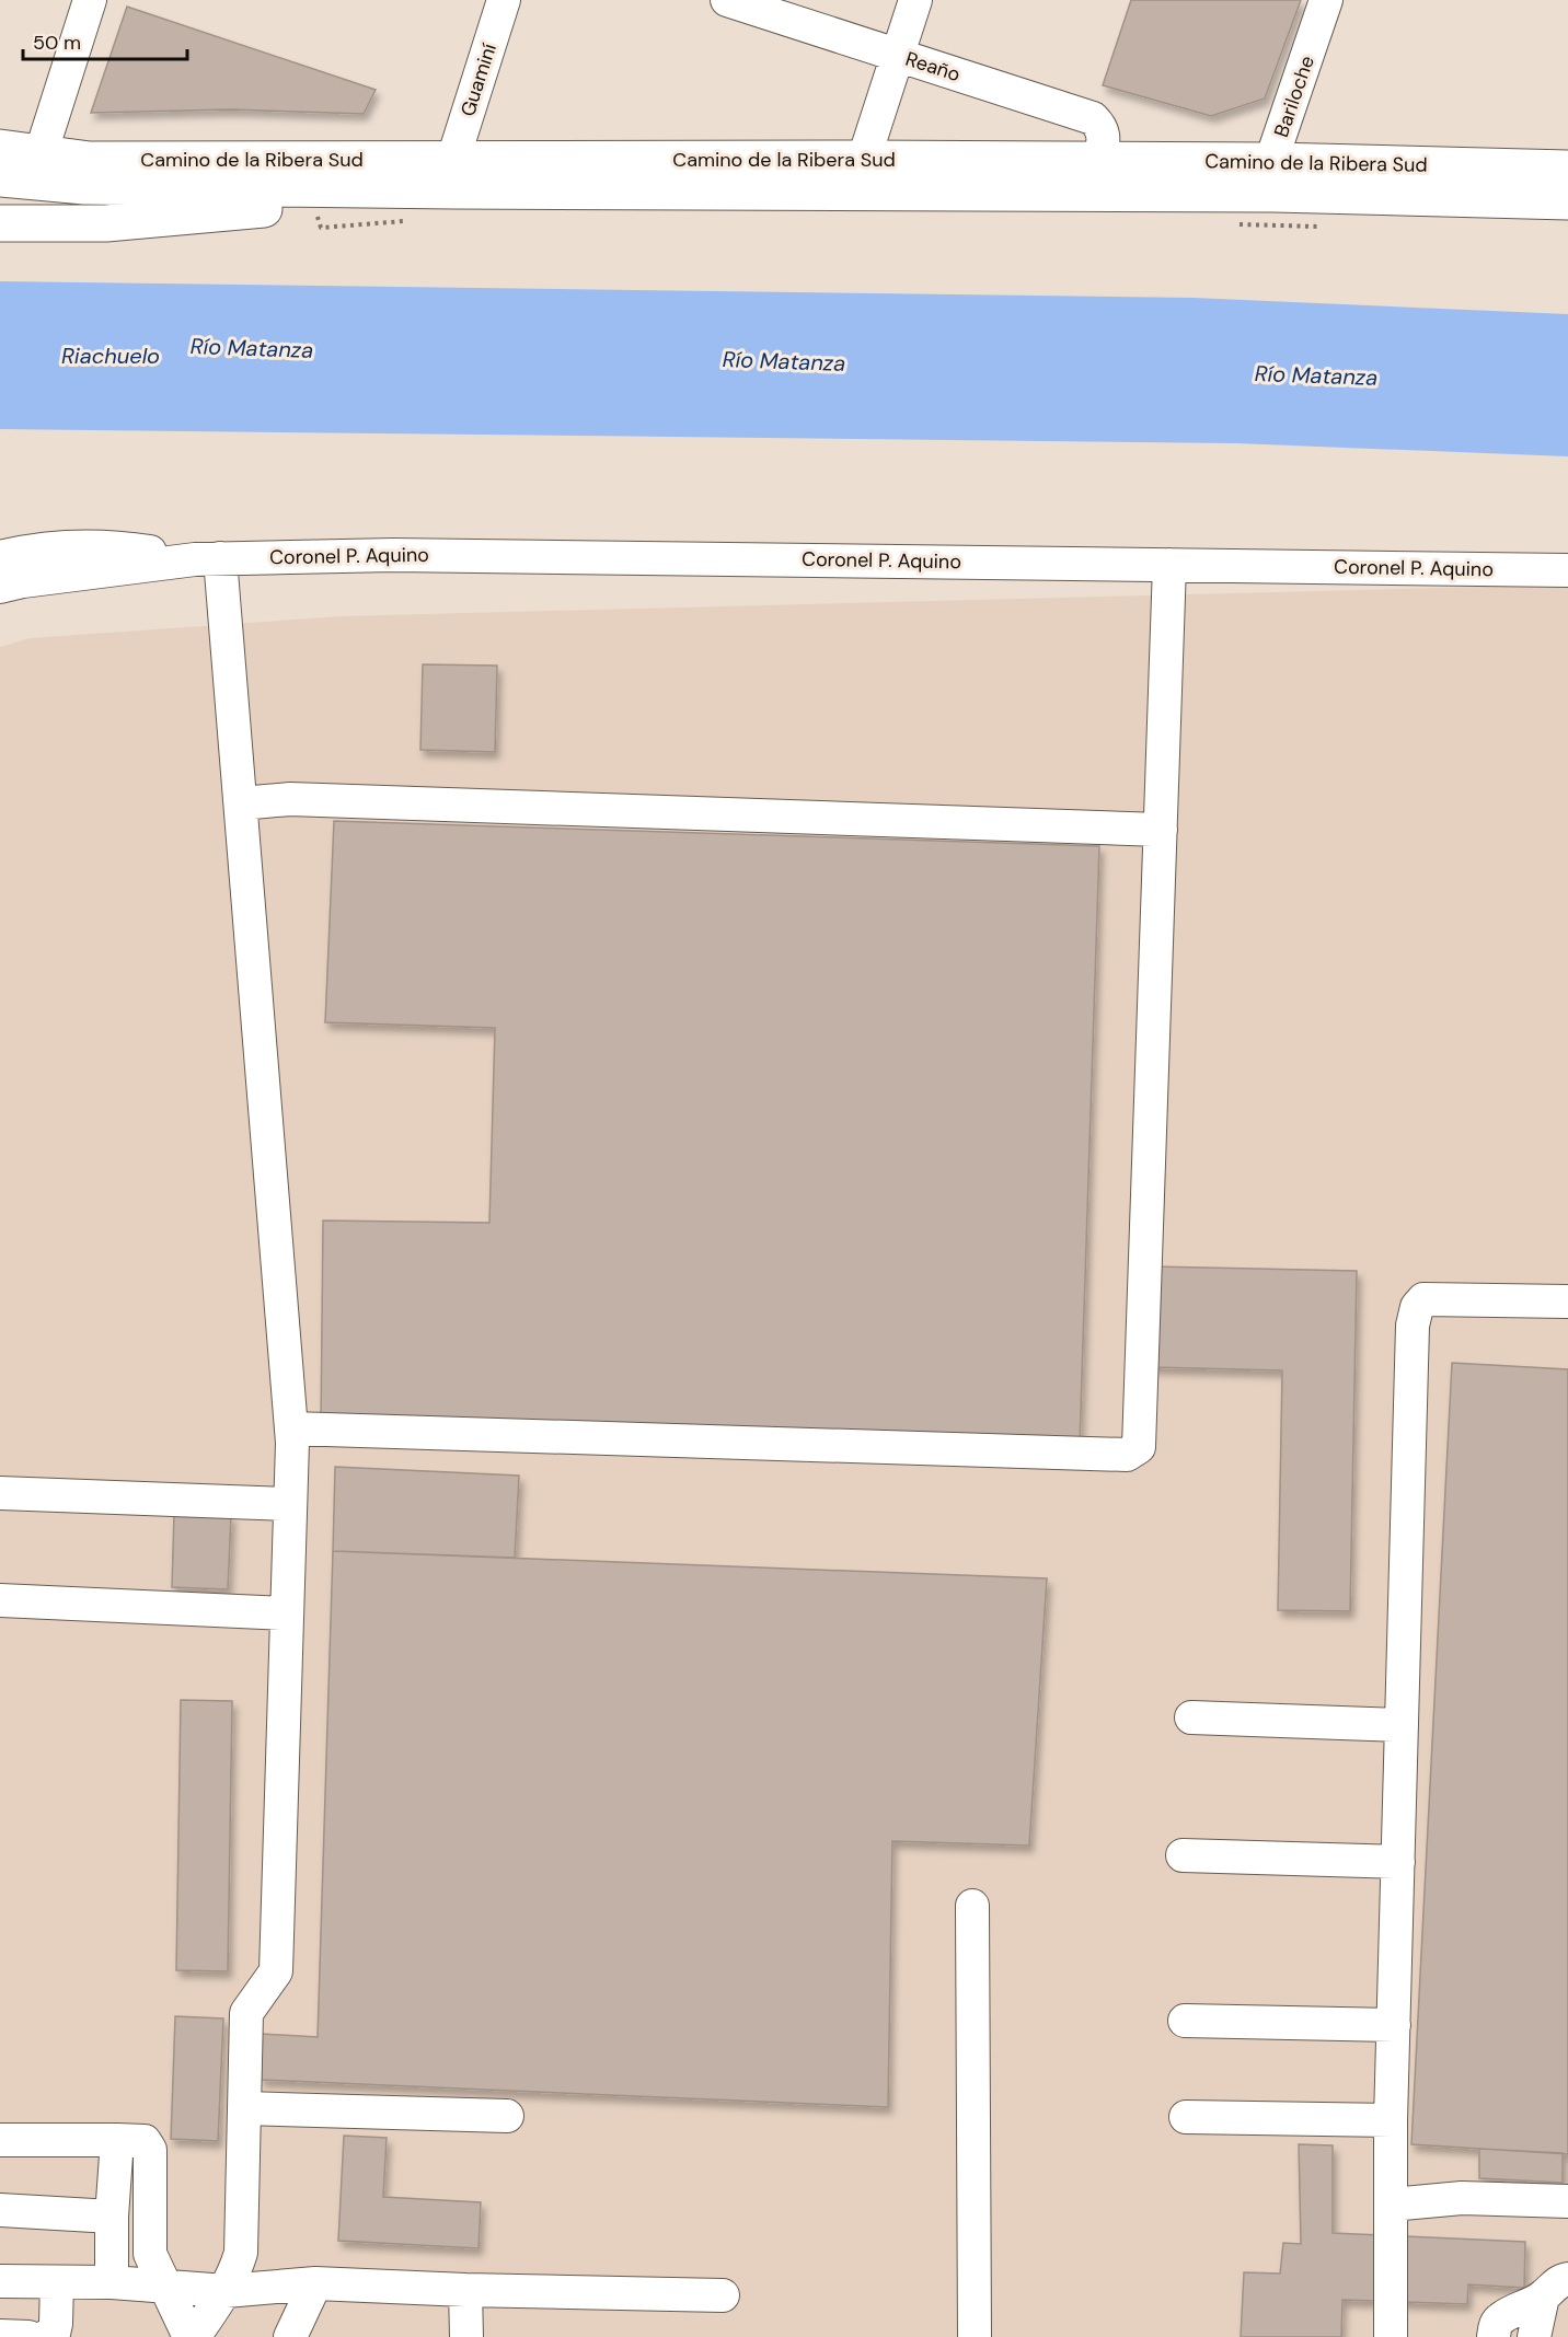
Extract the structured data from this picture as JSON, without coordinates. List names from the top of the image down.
{
  "streets": {
    "main road": ["Camino de la Ribera Sud"],
    "street": [
      "Reaño",
      "Guaminí",
      "Bariloche",
      "Coronel P. Aquino"
    ]
  },
  "crossings": [
    ["Reaño", "Camino de la Ribera Sud"],
    ["Guaminí", "Camino de la Ribera Sud"],
    ["Bariloche", "Camino de la Ribera Sud"]
  ],
  "water": ["Río Matanza", "Riachuelo"],
  "scale_bar": "50 m"
}
